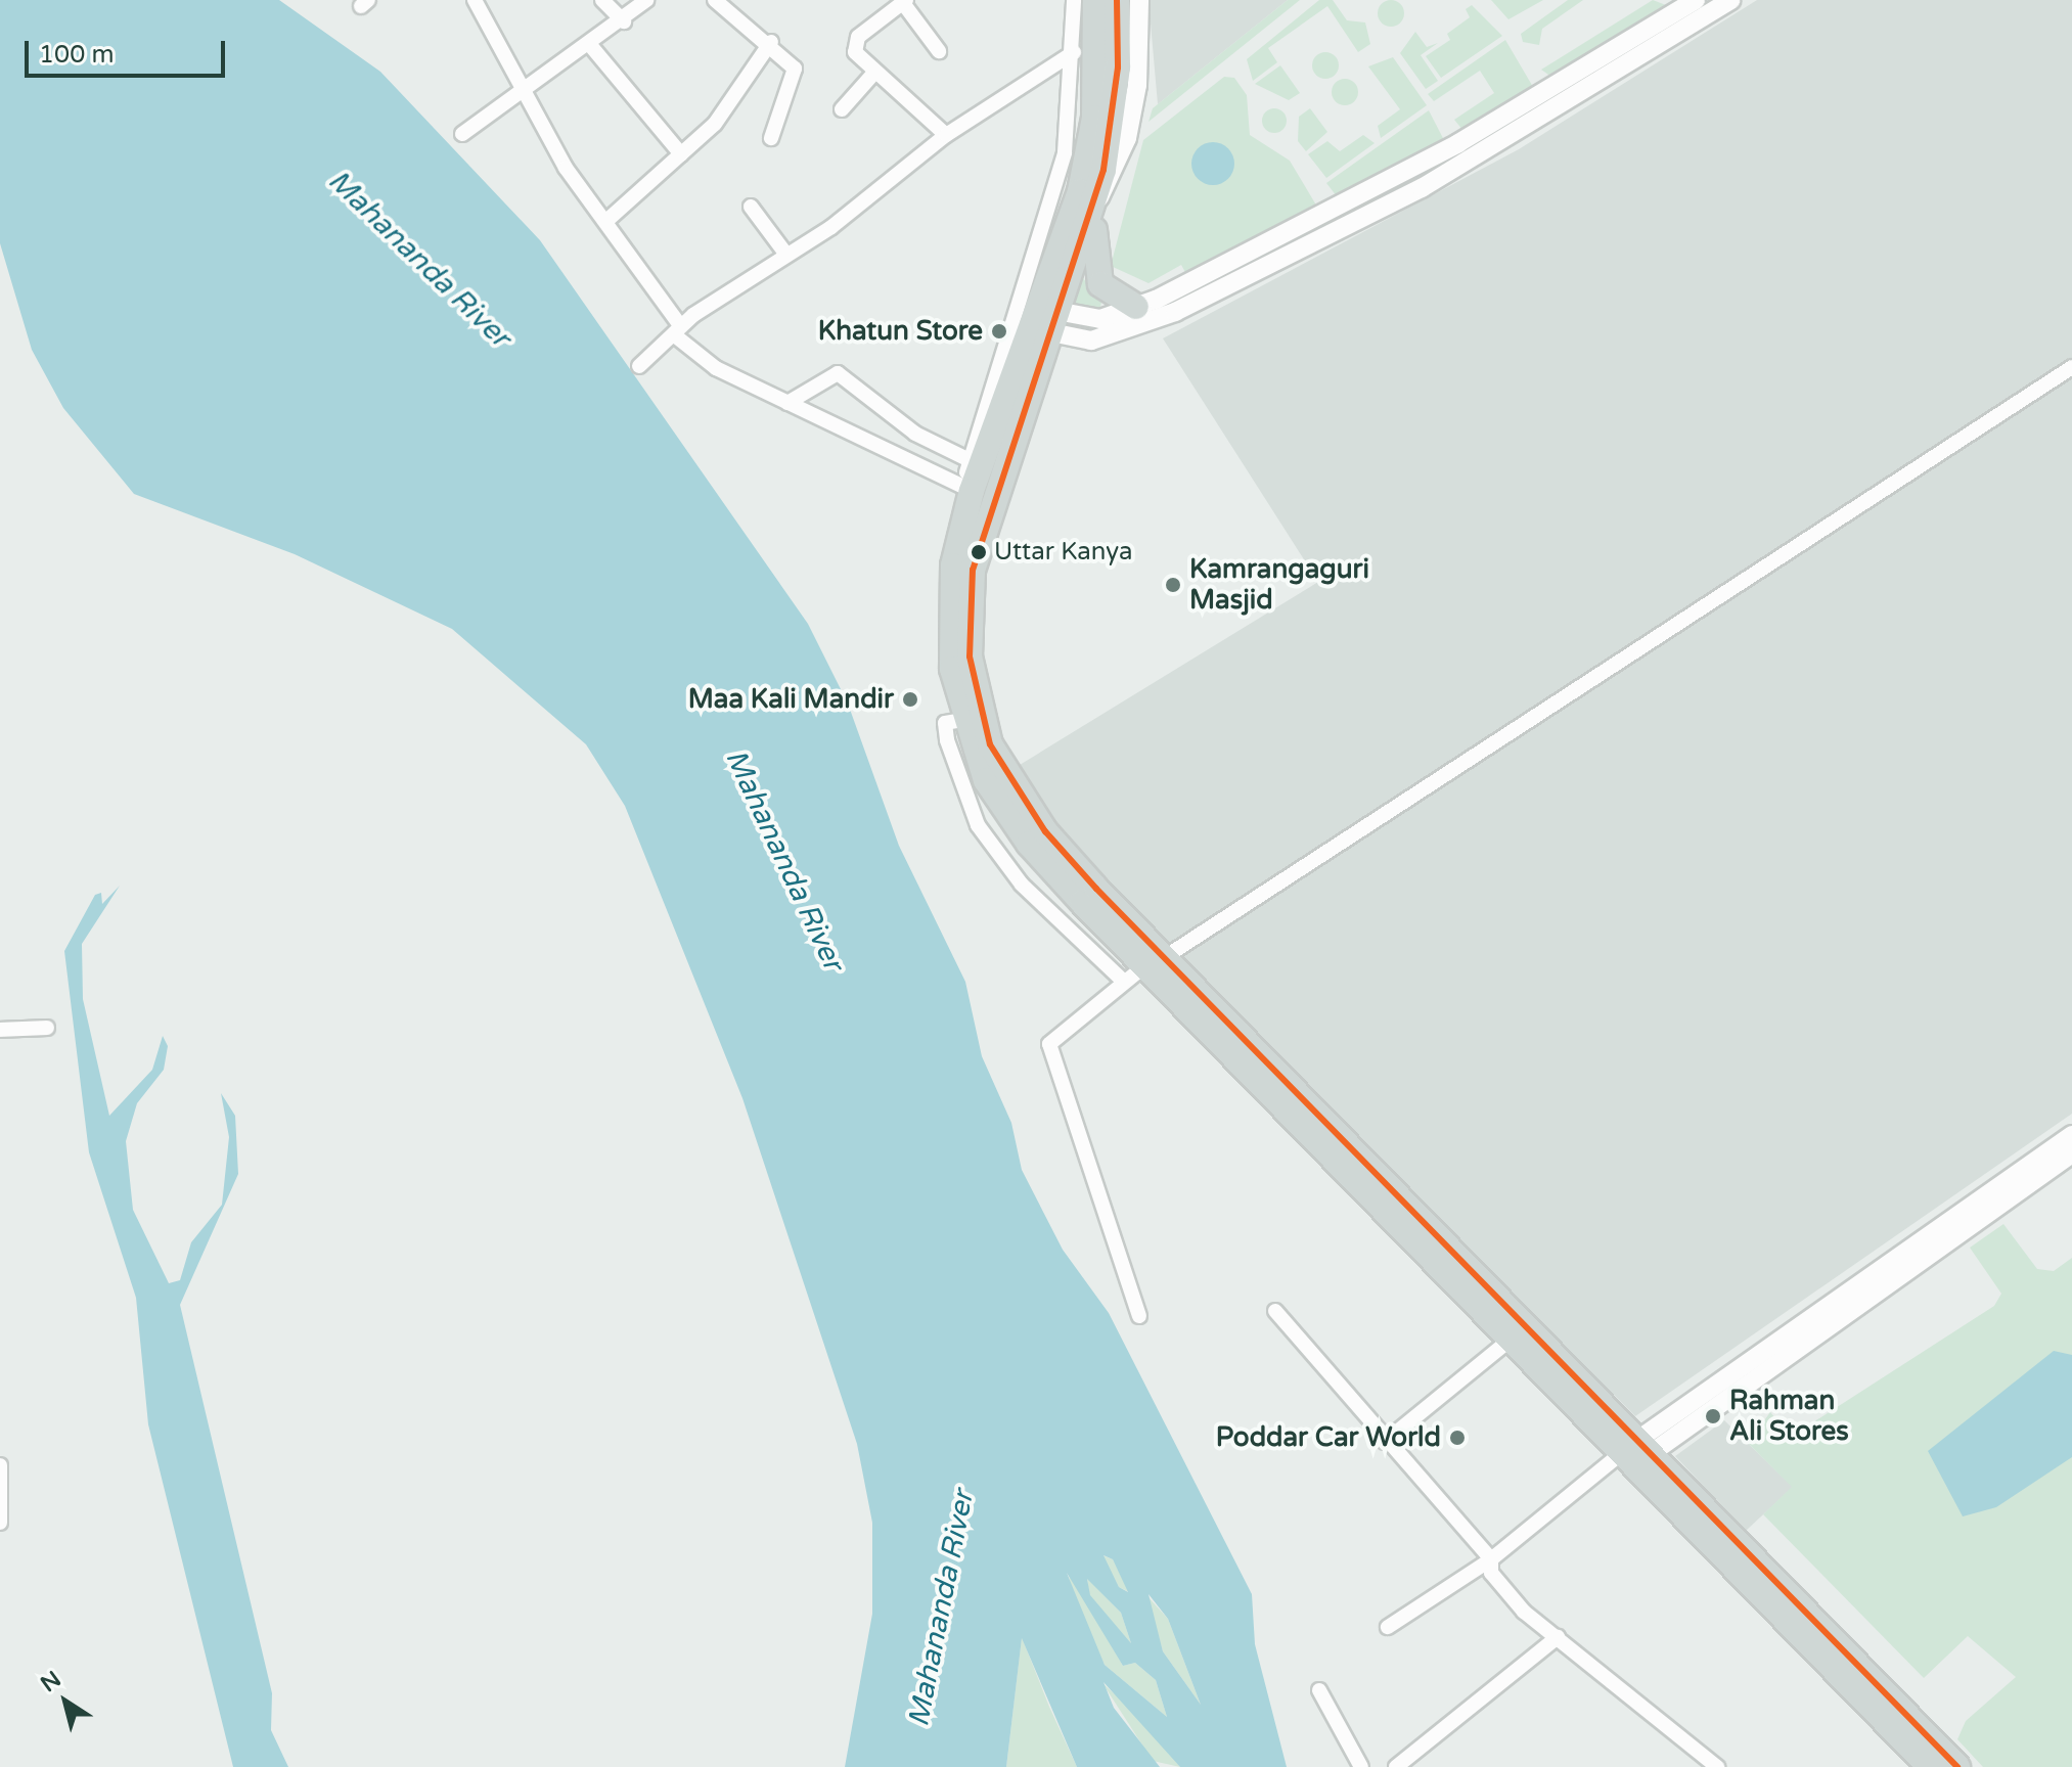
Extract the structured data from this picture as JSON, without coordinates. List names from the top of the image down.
{
  "water": ["Mahananda River"],
  "places": [
    "Khatun Store",
    "Uttar Kanya",
    "Kamrangaguri Masjid",
    "Maa Kali Mandir",
    "Rahman Ali Stores",
    "Poddar Car World"
  ],
  "scale_bar": "100 m",
  "north": "top left"
}
